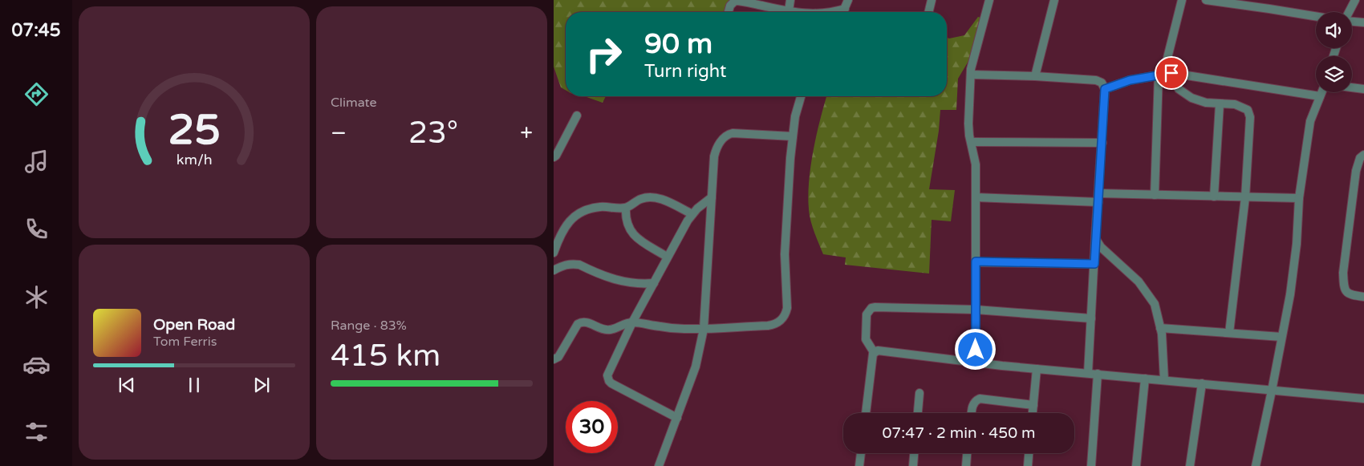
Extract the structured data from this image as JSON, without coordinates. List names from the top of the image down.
{
  "page": {
    "tabs": "07:45",
    "tile": [
      "Climate",
      ["Range · 83%", "415 km"]
    ],
    "turn": ["90 m", "Turn right"],
    "heat": ["−", "23°", "+"],
    "song": ["Open Road", "Tom Ferris"],
    "limit": "30",
    "trip": "07:47 · 2 min · 450 m",
    "gauge": ["25", "km/h"]
  }
}
